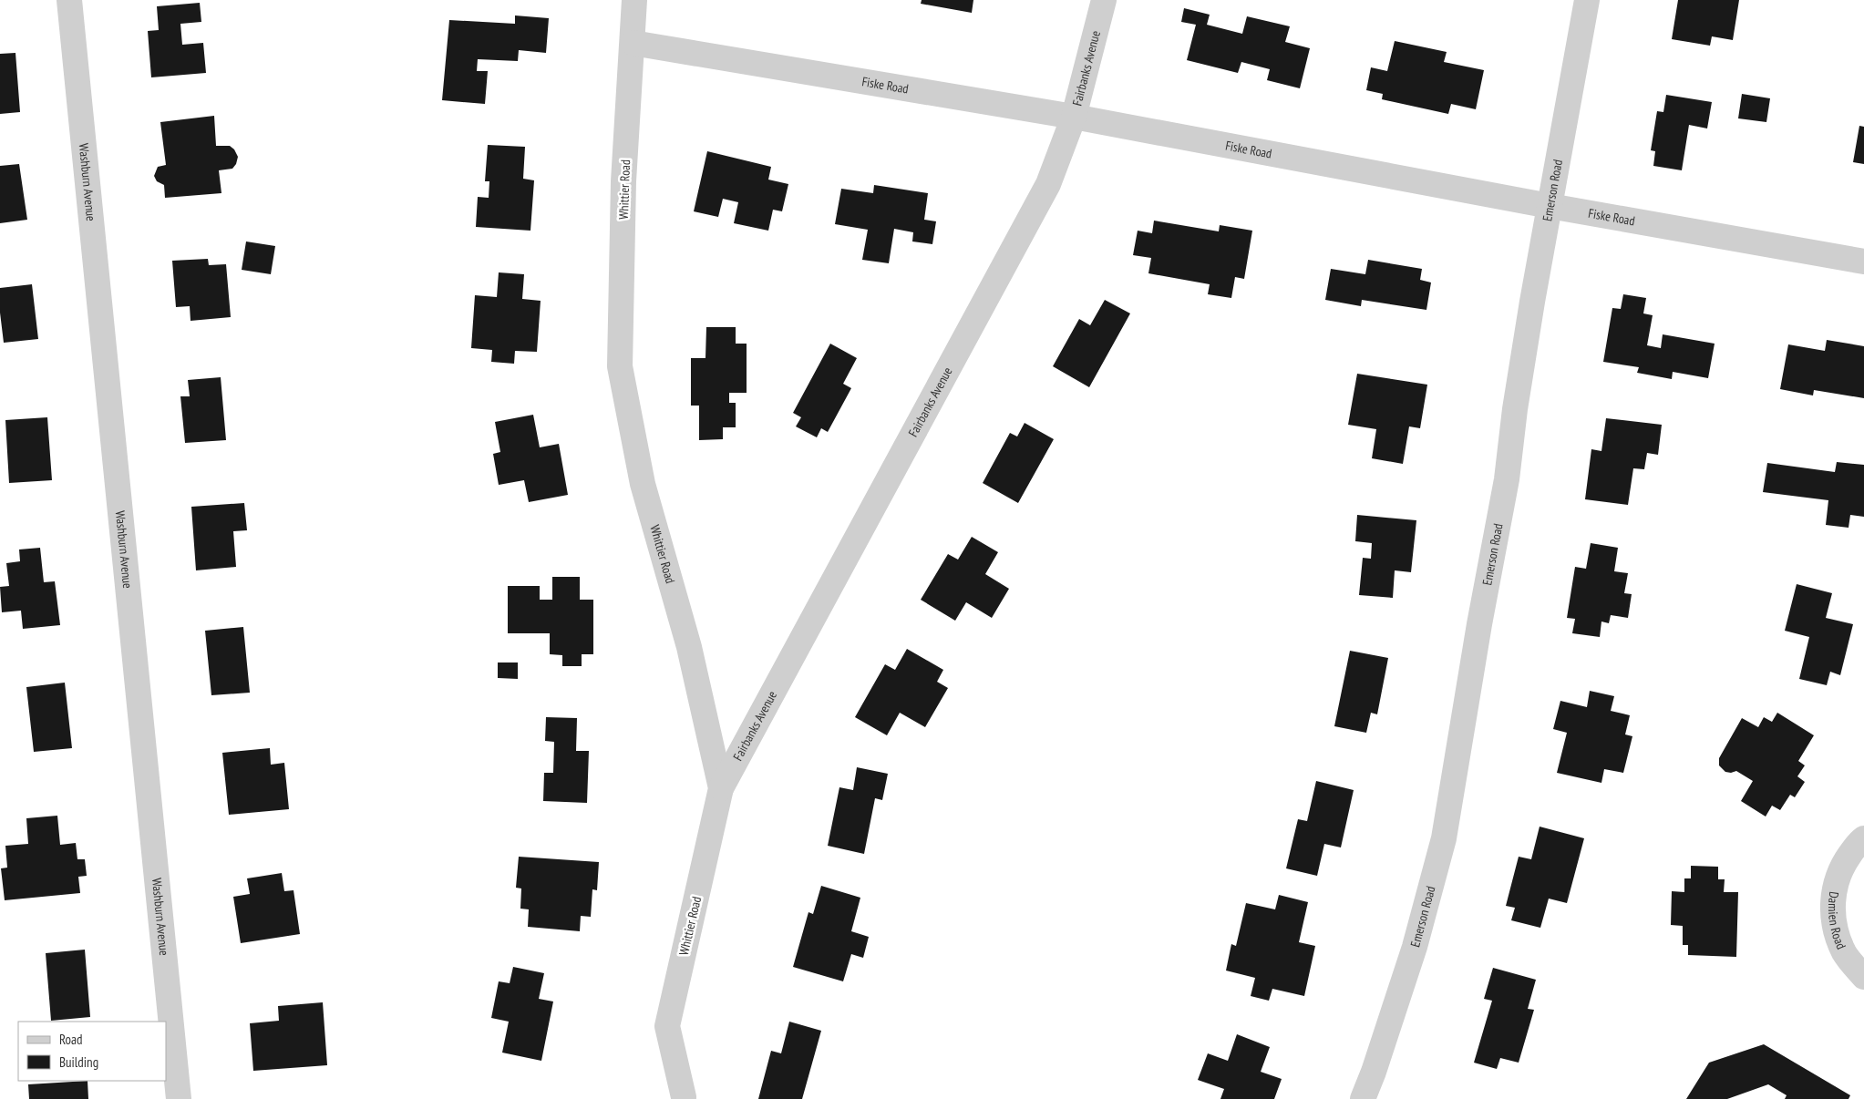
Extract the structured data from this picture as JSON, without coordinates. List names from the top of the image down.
{
  "streets": {
    "street": [
      "Fairbanks Avenue",
      "Fiske Road",
      "Washburn Avenue",
      "Whittier Road",
      "Emerson Road",
      "Damien Road"
    ]
  },
  "crossings": [
    ["Fairbanks Avenue", "Fiske Road"],
    ["Fairbanks Avenue", "Whittier Road"],
    ["Fiske Road", "Whittier Road"],
    ["Fiske Road", "Emerson Road"]
  ],
  "legend": ["Road", "Building"]
}
